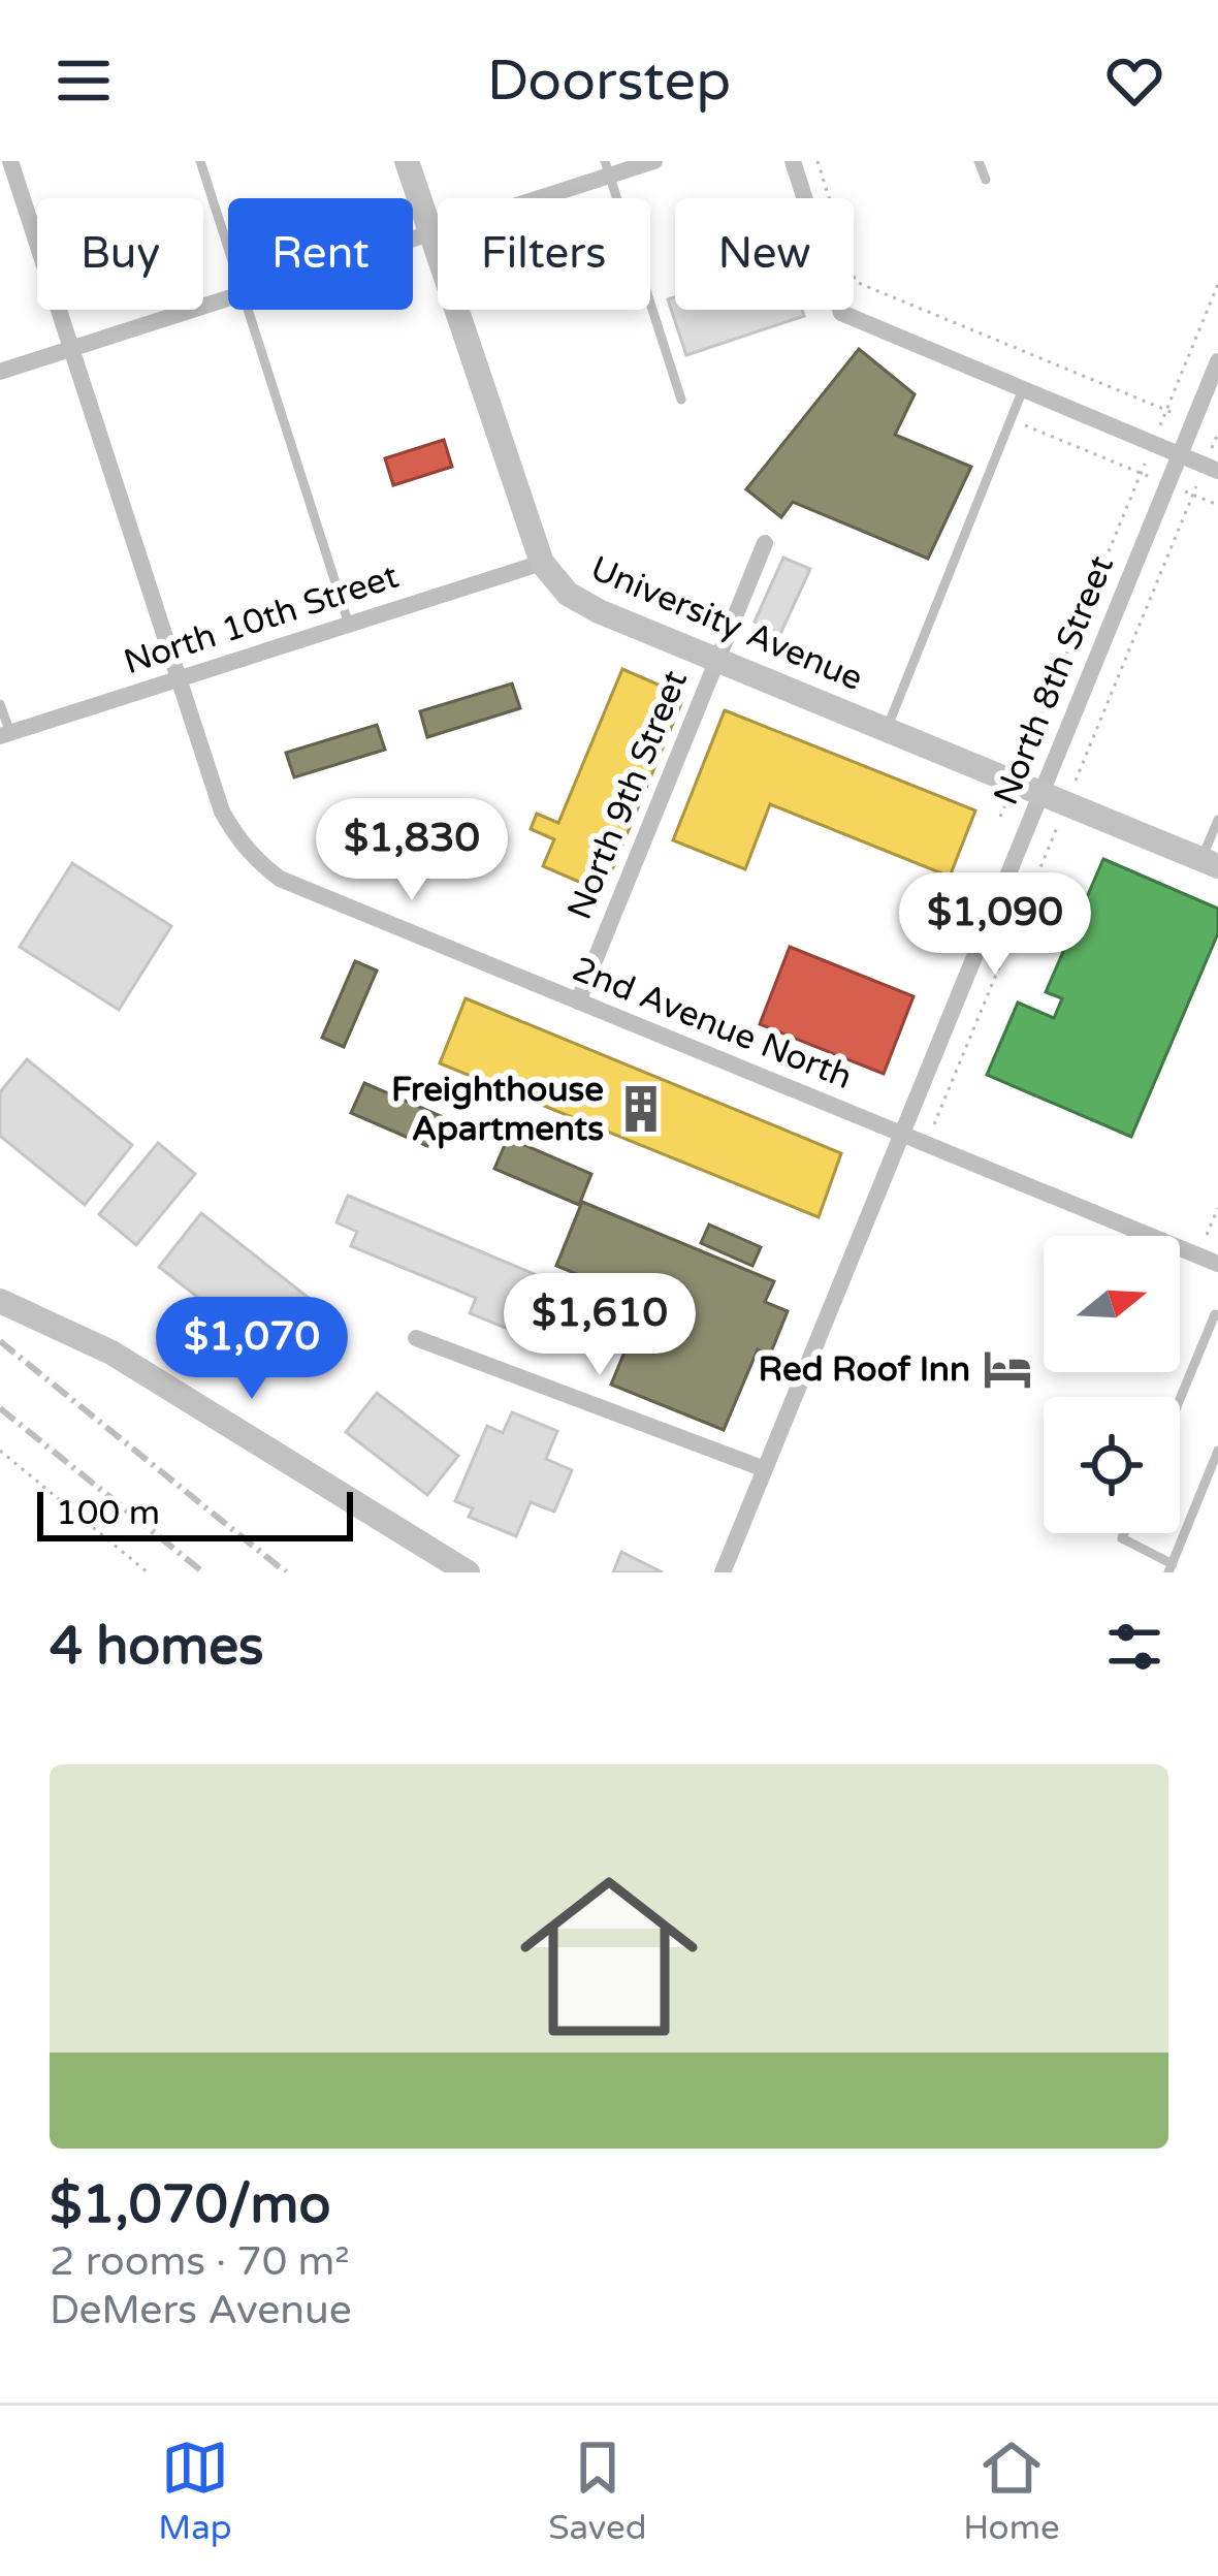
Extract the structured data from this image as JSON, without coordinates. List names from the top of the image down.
{
  "streets": {
    "street": [
      "North 10th Street",
      "University Avenue",
      "North 8th Street",
      "North 9th Street",
      "2nd Avenue North"
    ]
  },
  "crossings": [
    ["North 10th Street", "University Avenue"],
    ["North 10th Street", "2nd Avenue North"],
    ["University Avenue", "North 8th Street"],
    ["University Avenue", "North 9th Street"],
    ["North 8th Street", "2nd Avenue North"],
    ["North 9th Street", "2nd Avenue North"]
  ],
  "places": {
    "building": ["Freighthouse Apartments"],
    "hotel": ["Red Roof Inn"]
  },
  "scale_bar": "100 m",
  "north": "right",
  "page": {
    "header": "Doorstep",
    "chip": [
      "Buy",
      "Rent",
      "Filters",
      "New"
    ],
    "price": [
      "$1,830",
      "$1,090",
      "$1,610",
      "$1,070"
    ],
    "scale": "100 m",
    "heading": "4 homes",
    "list": [
      {
        "name": "$1,070/mo",
        "note": "2 rooms · 70 m² · DeMers Avenue"
      }
    ],
    "tabs": ["Map", "Saved", "Home"]
  }
}
